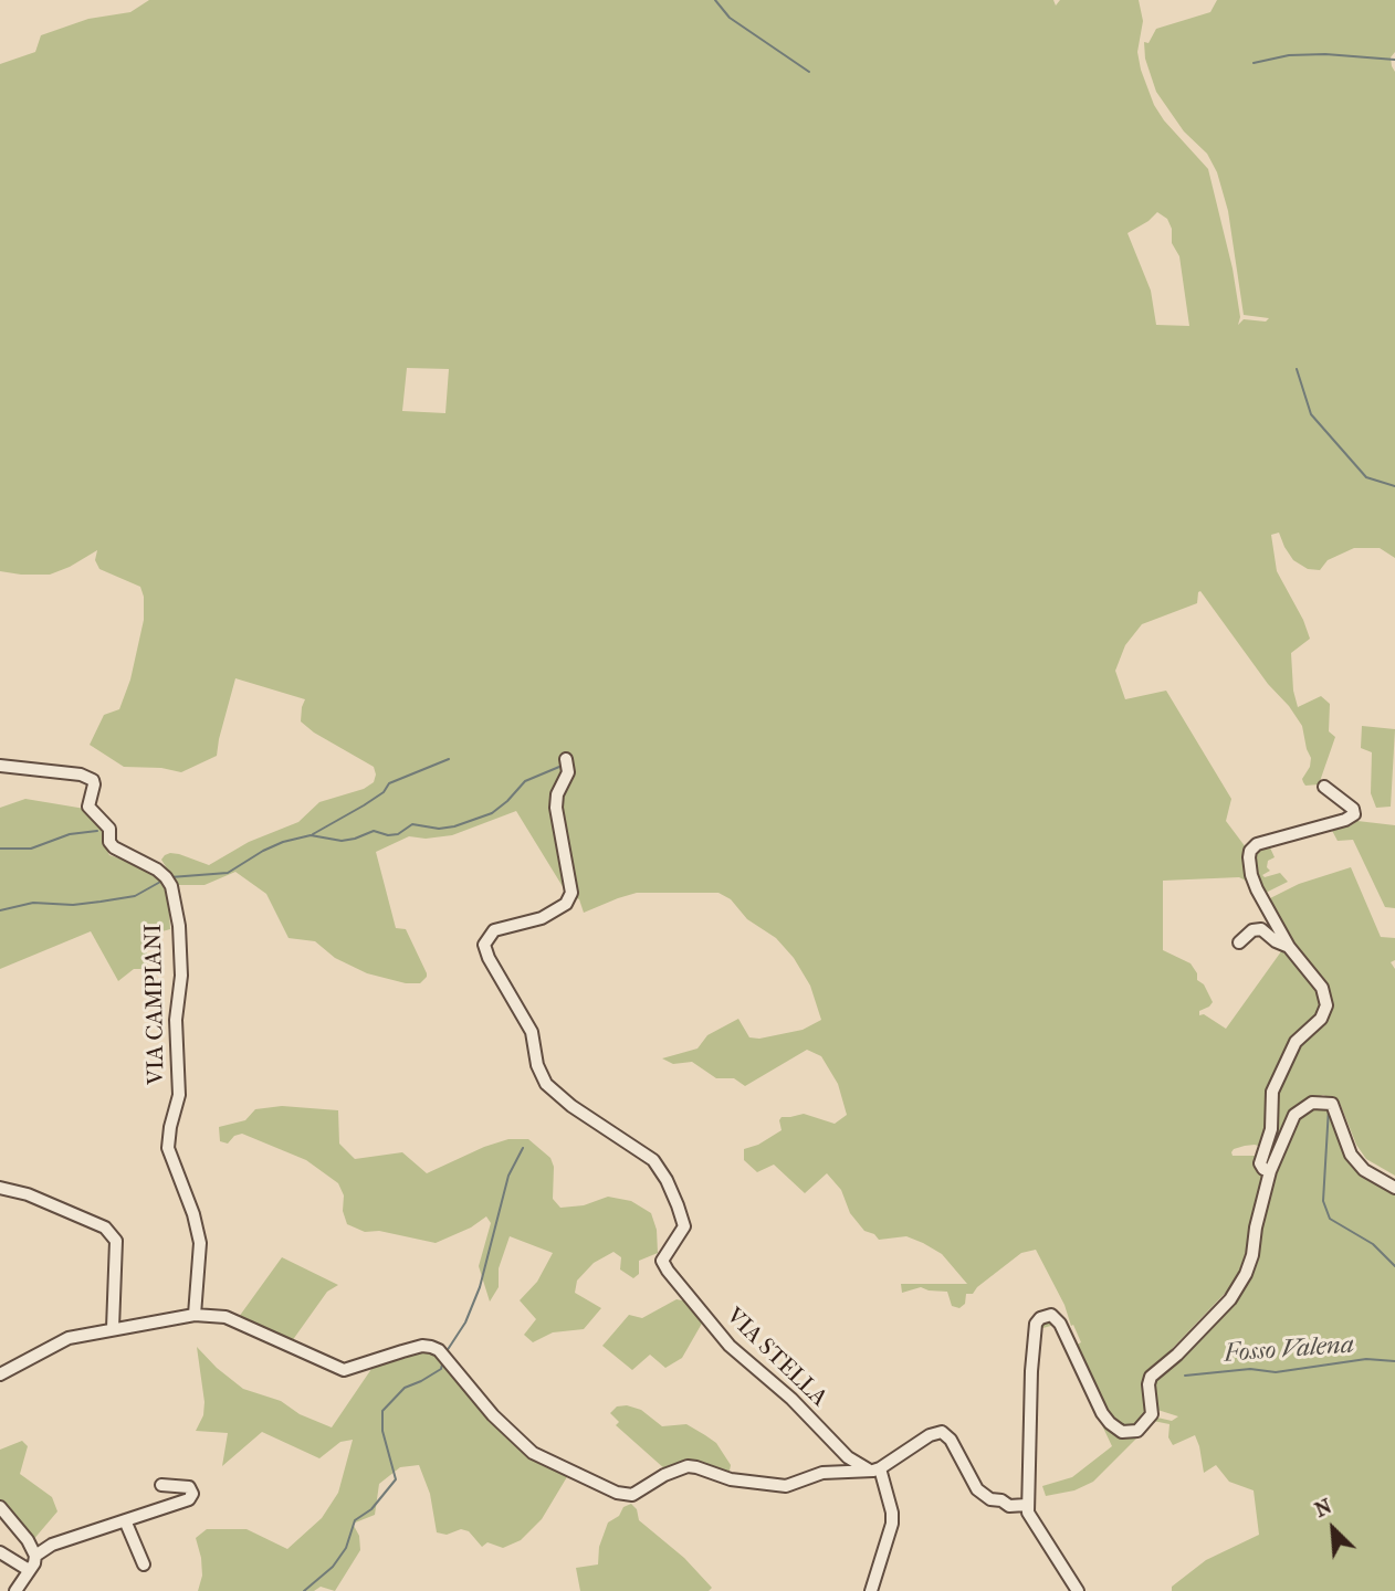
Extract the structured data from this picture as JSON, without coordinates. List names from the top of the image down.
{
  "streets": {
    "street": ["VIA CAMPIANI", "VIA STELLA"]
  },
  "water": ["Fosso Valena"],
  "north": "top left"
}
